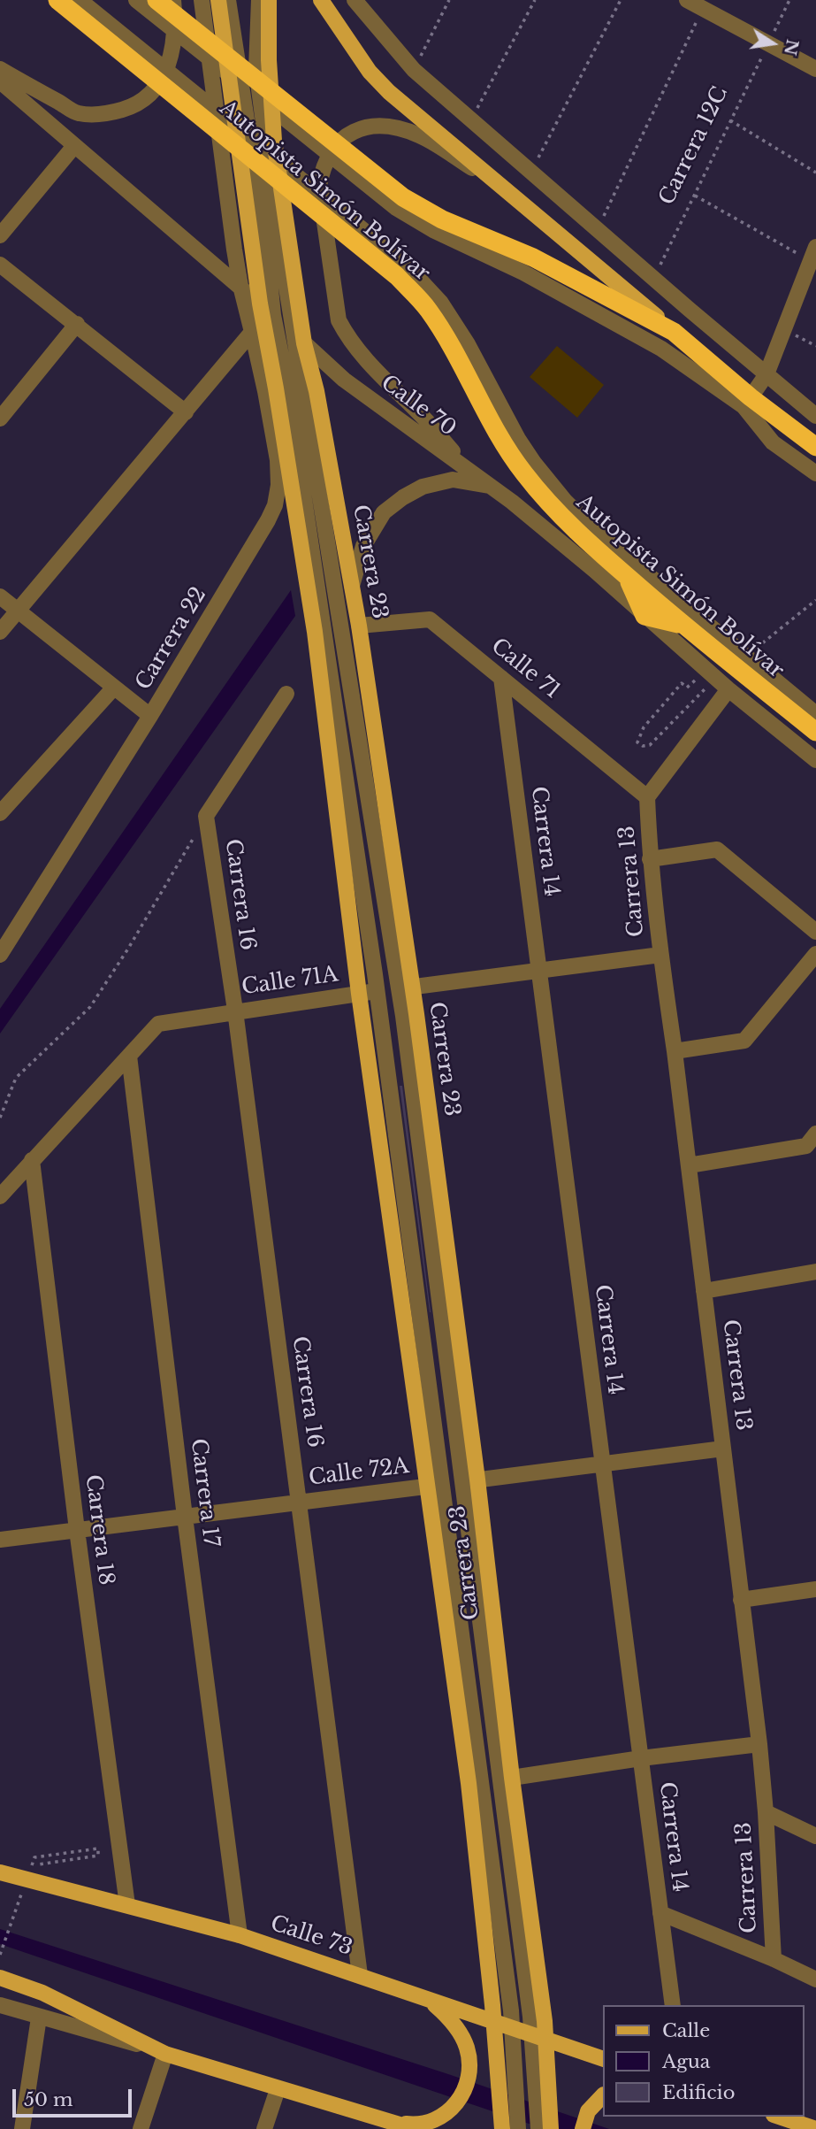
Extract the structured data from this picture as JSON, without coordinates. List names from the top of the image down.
{
  "streets": {
    "highway": ["Autopista Simón Bolívar"],
    "main road": ["Carrera 23", "Calle 73"],
    "street": [
      "Calle 70",
      "Carrera 22",
      "Calle 71",
      "Carrera 14",
      "Carrera 13",
      "Carrera 16",
      "Calle 71A",
      "Calle 72A",
      "Carrera 17",
      "Carrera 18"
    ],
    "path": ["Carrera 12C"]
  },
  "crossings": [
    ["Calle 70", "Carrera 23"],
    ["Calle 70", "Carrera 22"],
    ["Carrera 23", "Carrera 22"],
    ["Carrera 23", "Calle 71"],
    ["Carrera 23", "Calle 71A"],
    ["Carrera 23", "Calle 72A"],
    ["Carrera 23", "Calle 73"],
    ["Calle 71", "Carrera 14"],
    ["Calle 71", "Carrera 13"],
    ["Carrera 14", "Calle 71A"],
    ["Carrera 14", "Calle 72A"],
    ["Carrera 13", "Calle 71A"],
    ["Carrera 13", "Calle 72A"],
    ["Carrera 16", "Calle 71A"],
    ["Carrera 16", "Calle 72A"],
    ["Carrera 16", "Calle 73"],
    ["Calle 71A", "Carrera 17"],
    ["Calle 71A", "Carrera 18"],
    ["Calle 72A", "Carrera 17"],
    ["Calle 72A", "Carrera 18"],
    ["Carrera 17", "Calle 73"],
    ["Carrera 18", "Calle 73"]
  ],
  "legend": ["Calle", "Agua", "Edificio"],
  "scale_bar": "50 m",
  "north": "right"
}
